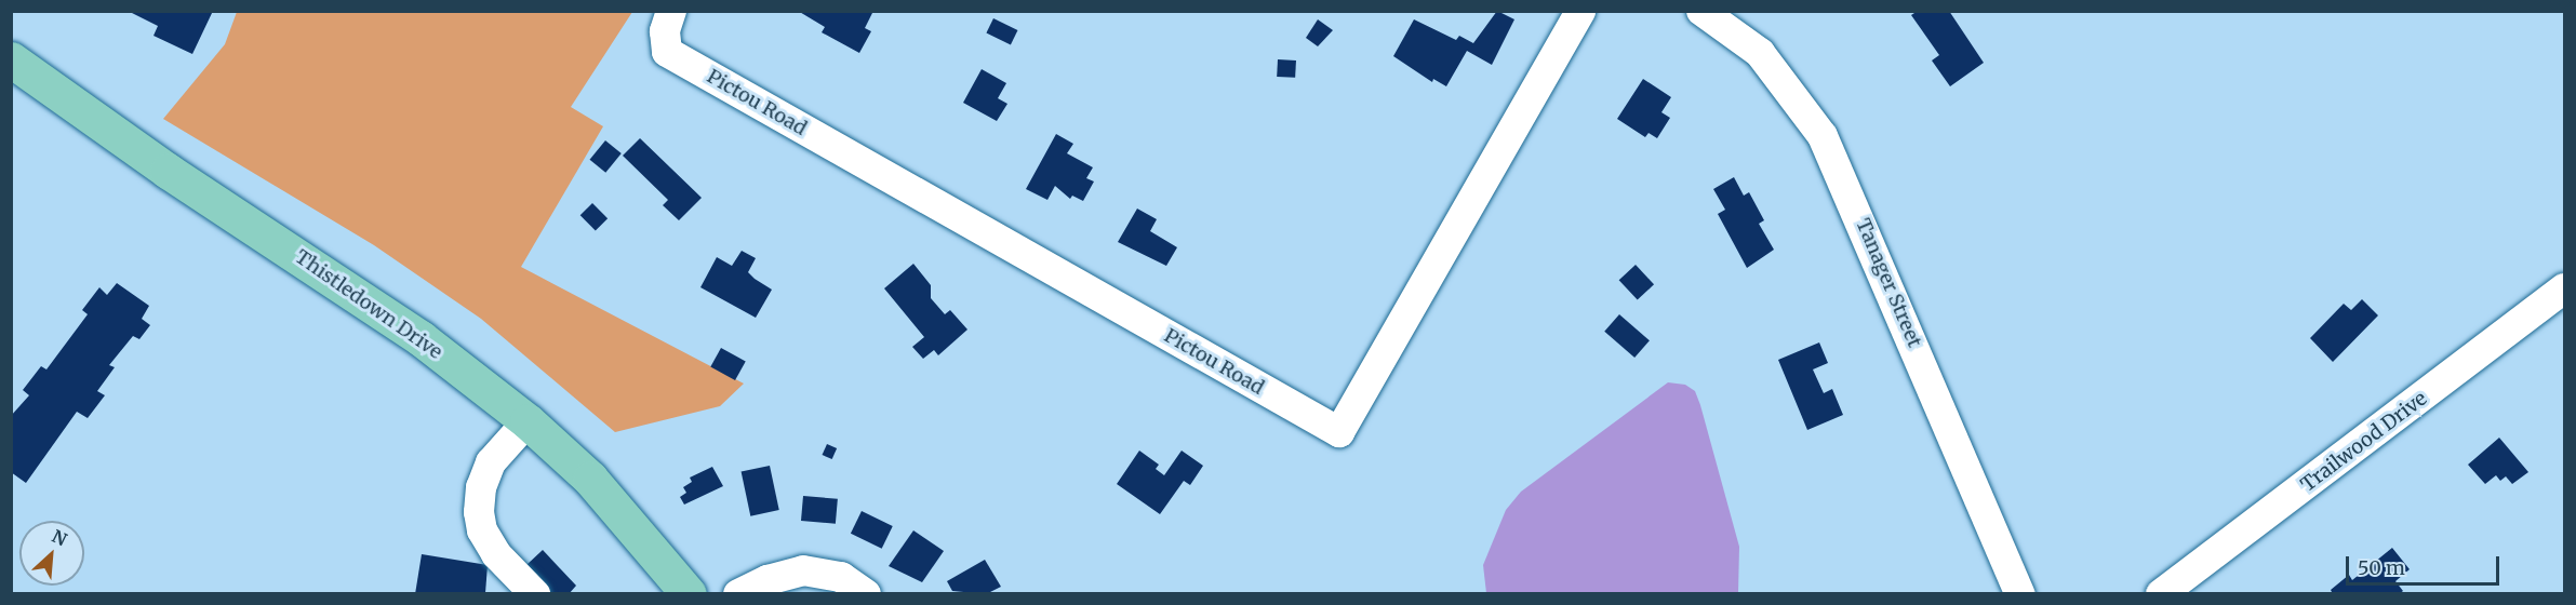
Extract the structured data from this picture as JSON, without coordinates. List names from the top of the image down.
{
  "streets": {
    "main road": ["Thistledown Drive"],
    "street": ["Pictou Road", "Tanager Street", "Trailwood Drive"]
  },
  "scale_bar": "50 m",
  "north": "top right"
}
